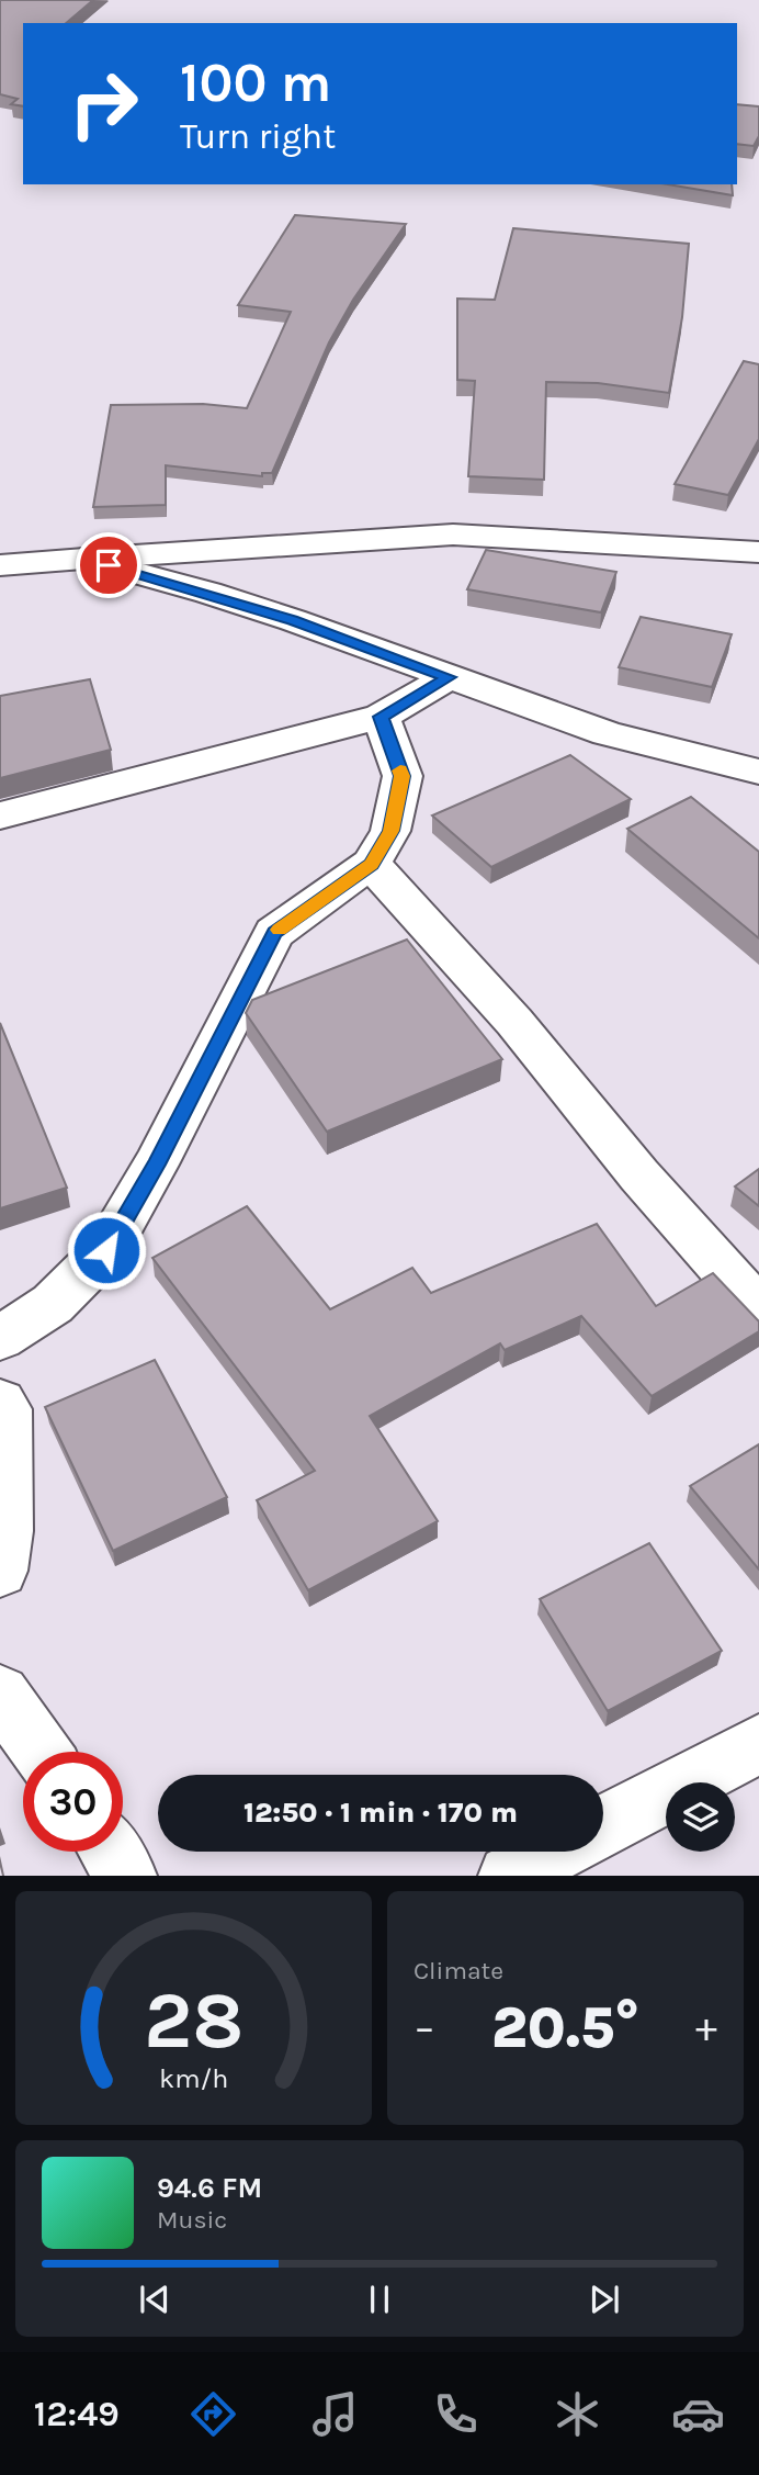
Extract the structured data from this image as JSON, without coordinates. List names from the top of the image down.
{
  "page": {
    "turn": ["100 m", "Turn right"],
    "limit": "30",
    "trip": "12:50 · 1 min · 170 m",
    "tile": "Climate",
    "heat": ["−", "20.5°", "+"],
    "song": ["94.6 FM", "Music"],
    "tabs": "12:49",
    "gauge": ["28", "km/h"]
  }
}
